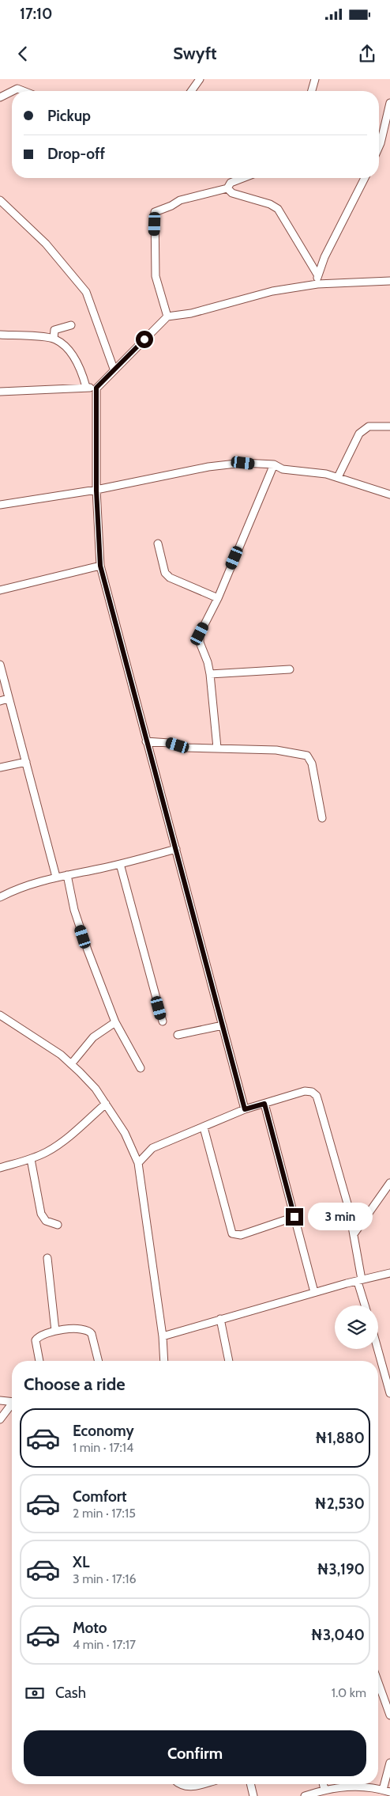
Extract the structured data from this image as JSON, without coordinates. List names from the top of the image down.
{
  "page": {
    "status": "17:10",
    "header": "Swyft",
    "banner": ["Pickup", "Drop-off"],
    "bubble": "3 min",
    "heading": "Choose a ride",
    "list": [
      {
        "name": "Economy",
        "note": "1 min · 17:14",
        "value": "₦1,880"
      },
      {
        "name": "Comfort",
        "note": "2 min · 17:15",
        "value": "₦2,530"
      },
      {
        "name": "XL",
        "note": "3 min · 17:16",
        "value": "₦3,190"
      },
      {
        "name": "Moto",
        "note": "4 min · 17:17",
        "value": "₦3,040"
      }
    ],
    "pay": ["Cash", "1.0 km"],
    "buttons": "Confirm"
  }
}
